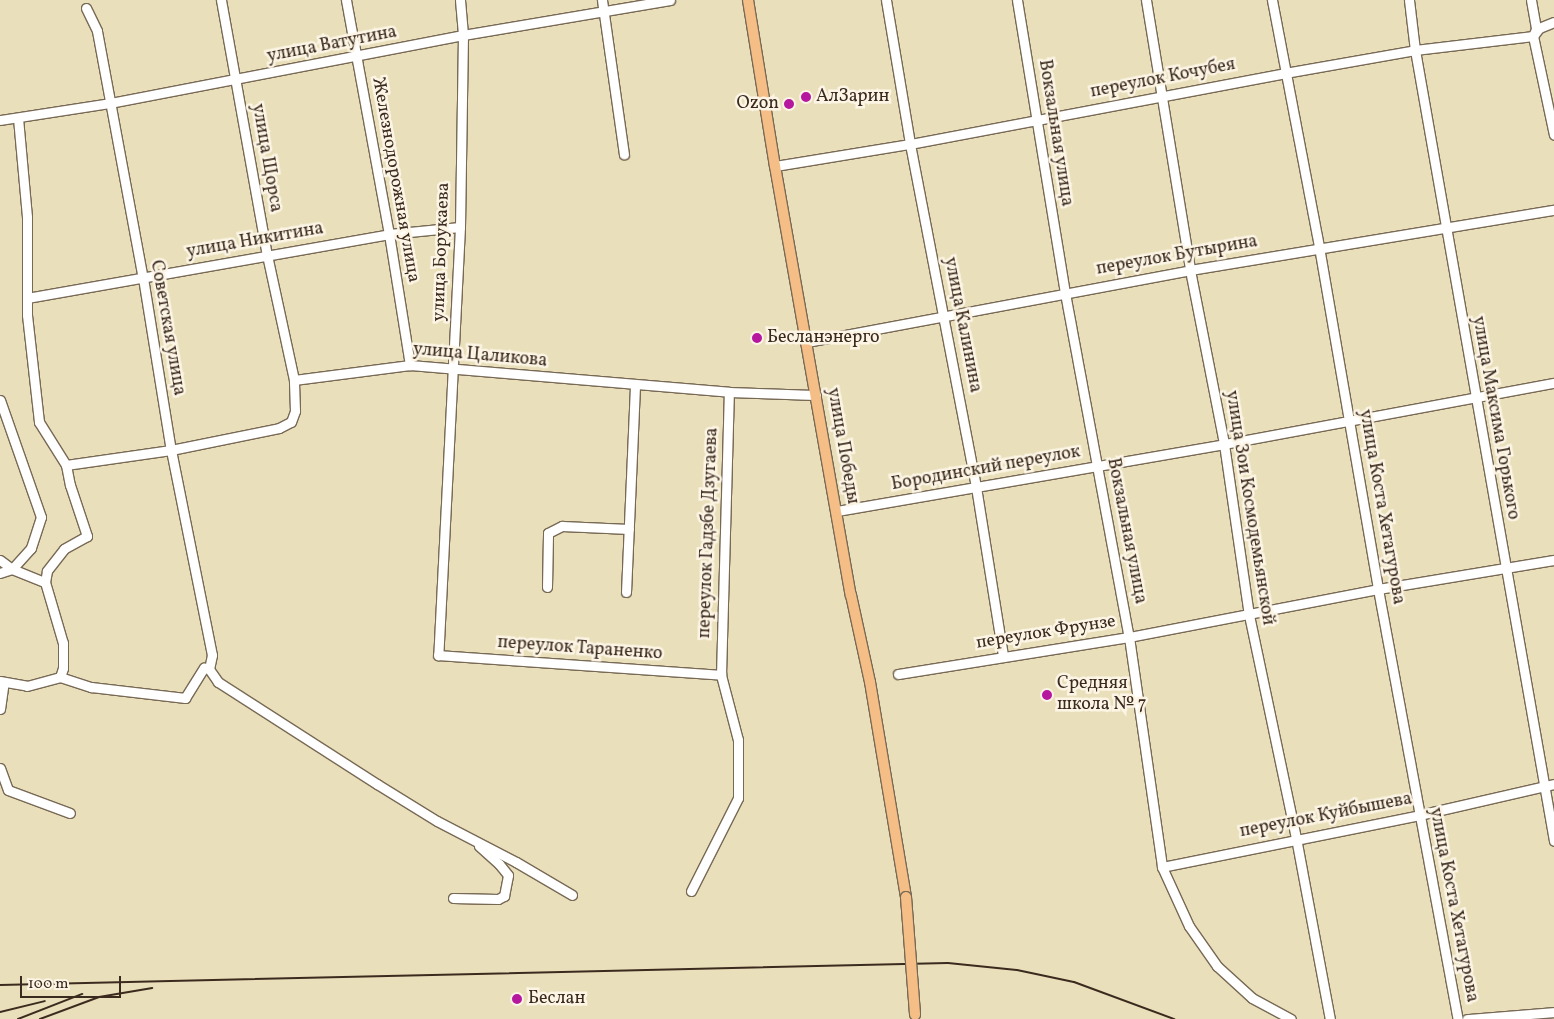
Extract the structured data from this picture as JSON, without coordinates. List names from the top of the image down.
{
  "streets": {
    "main road": ["улица Победы"],
    "street": [
      "улица Ватутина",
      "переулок Кочубея",
      "Вокзальная улица",
      "улица Щорса",
      "Железнодорожная улица",
      "улица Никитина",
      "улица Борукаева",
      "переулок Бутырина",
      "улица Калинина",
      "Советская улица",
      "улица Цаликова",
      "улица Максима Горького",
      "Бородинский переулок",
      "улица Коста Хетагурова",
      "улица Зои Космодемьянской",
      "переулок Гадзбе Дзугаева",
      "переулок Фрунзе",
      "переулок Тараненко",
      "переулок Куйбышева"
    ]
  },
  "crossings": [
    ["улица Ватутина", "улица Щорса"],
    ["улица Ватутина", "Железнодорожная улица"],
    ["улица Ватутина", "улица Борукаева"],
    ["улица Ватутина", "Советская улица"],
    ["переулок Кочубея", "Вокзальная улица"],
    ["переулок Кочубея", "улица Калинина"],
    ["переулок Кочубея", "улица Максима Горького"],
    ["переулок Кочубея", "улица Победы"],
    ["переулок Кочубея", "улица Коста Хетагурова"],
    ["переулок Кочубея", "улица Зои Космодемьянской"],
    ["Вокзальная улица", "переулок Бутырина"],
    ["Вокзальная улица", "Бородинский переулок"],
    ["Вокзальная улица", "переулок Фрунзе"],
    ["Вокзальная улица", "переулок Куйбышева"],
    ["улица Щорса", "улица Никитина"],
    ["улица Щорса", "улица Цаликова"],
    ["Железнодорожная улица", "улица Никитина"],
    ["Железнодорожная улица", "улица Цаликова"],
    ["улица Никитина", "улица Борукаева"],
    ["улица Никитина", "Советская улица"],
    ["улица Борукаева", "улица Цаликова"],
    ["улица Борукаева", "переулок Тараненко"],
    ["переулок Бутырина", "улица Калинина"],
    ["переулок Бутырина", "улица Максима Горького"],
    ["переулок Бутырина", "улица Победы"],
    ["переулок Бутырина", "улица Коста Хетагурова"],
    ["переулок Бутырина", "улица Зои Космодемьянской"],
    ["улица Калинина", "Бородинский переулок"],
    ["улица Калинина", "переулок Фрунзе"],
    ["улица Цаликова", "улица Победы"],
    ["улица Цаликова", "переулок Гадзбе Дзугаева"],
    ["улица Максима Горького", "Бородинский переулок"],
    ["улица Максима Горького", "переулок Фрунзе"],
    ["улица Максима Горького", "переулок Куйбышева"],
    ["улица Победы", "Бородинский переулок"],
    ["Бородинский переулок", "улица Коста Хетагурова"],
    ["Бородинский переулок", "улица Зои Космодемьянской"],
    ["улица Коста Хетагурова", "переулок Фрунзе"],
    ["улица Коста Хетагурова", "переулок Куйбышева"],
    ["улица Зои Космодемьянской", "переулок Фрунзе"],
    ["улица Зои Космодемьянской", "переулок Куйбышева"],
    ["переулок Гадзбе Дзугаева", "переулок Тараненко"]
  ],
  "places": [
    "АлЗарин",
    "Ozon",
    "Бесланэнерго",
    "Средняя школа № 7",
    "Беслан"
  ],
  "scale_bar": "100 m"
}
